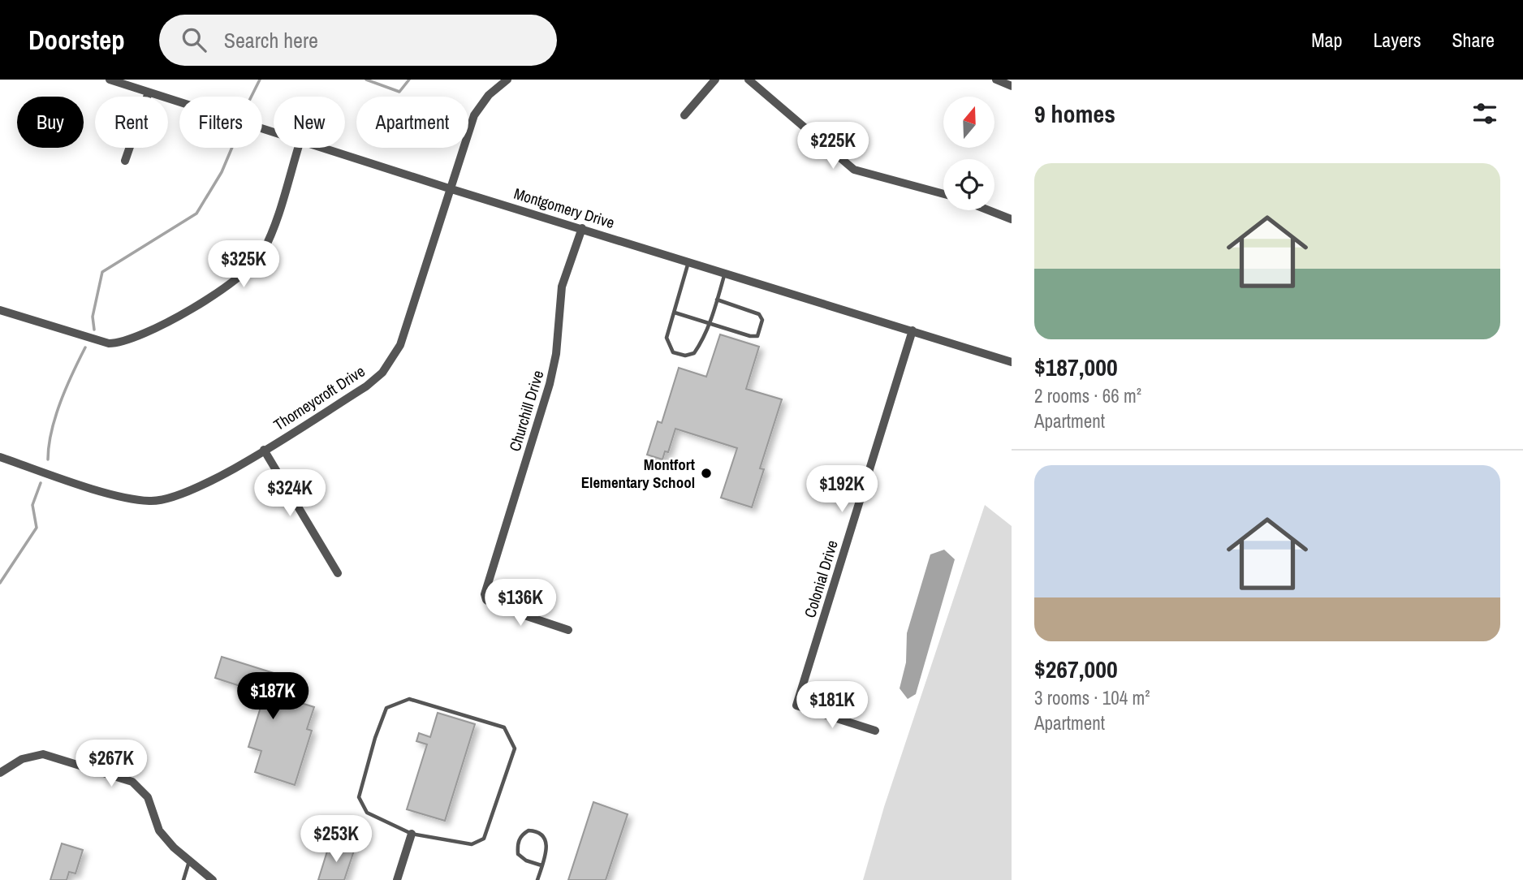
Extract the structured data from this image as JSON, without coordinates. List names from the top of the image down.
{
  "streets": {
    "street": [
      "Montgomery Drive",
      "Thorneycroft Drive",
      "Churchill Drive",
      "Colonial Drive"
    ]
  },
  "crossings": [
    ["Montgomery Drive", "Thorneycroft Drive"],
    ["Montgomery Drive", "Churchill Drive"],
    ["Montgomery Drive", "Colonial Drive"]
  ],
  "places": ["Montfort Elementary School"],
  "north": "top",
  "page": {
    "header": "Doorstep",
    "search": "Search here",
    "nav": ["Map", "Layers", "Share"],
    "heading": "9 homes",
    "chip": [
      "Buy",
      "Rent",
      "Filters",
      "New",
      "Apartment"
    ],
    "price": [
      "$225K",
      "$325K",
      "$192K",
      "$324K",
      "$136K",
      "$187K",
      "$181K",
      "$267K",
      "$253K"
    ],
    "list": [
      {
        "name": "$187,000",
        "note": "2 rooms · 66 m² · Apartment"
      },
      {
        "name": "$267,000",
        "note": "3 rooms · 104 m² · Apartment"
      }
    ]
  }
}
